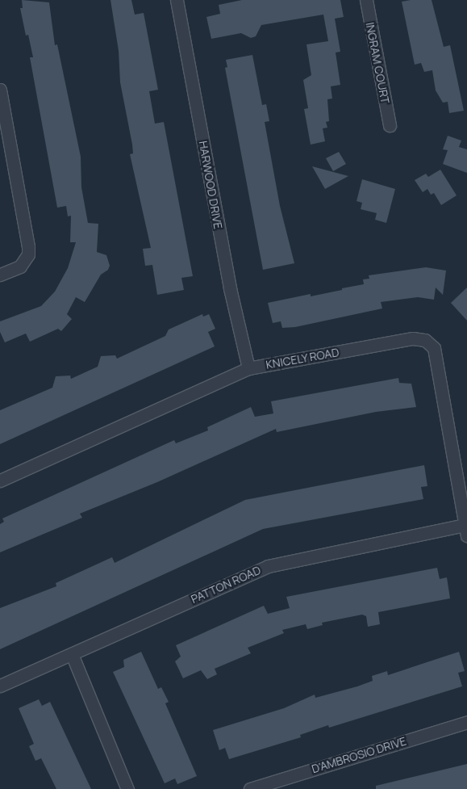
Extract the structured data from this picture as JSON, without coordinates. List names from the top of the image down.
{
  "streets": {
    "street": [
      "INGRAM COURT",
      "HARWOOD DRIVE",
      "KNICELY ROAD",
      "PATTON ROAD",
      "D'AMBROSIO DRIVE"
    ]
  },
  "crossings": [
    ["HARWOOD DRIVE", "KNICELY ROAD"],
    ["KNICELY ROAD", "PATTON ROAD"]
  ]
}
